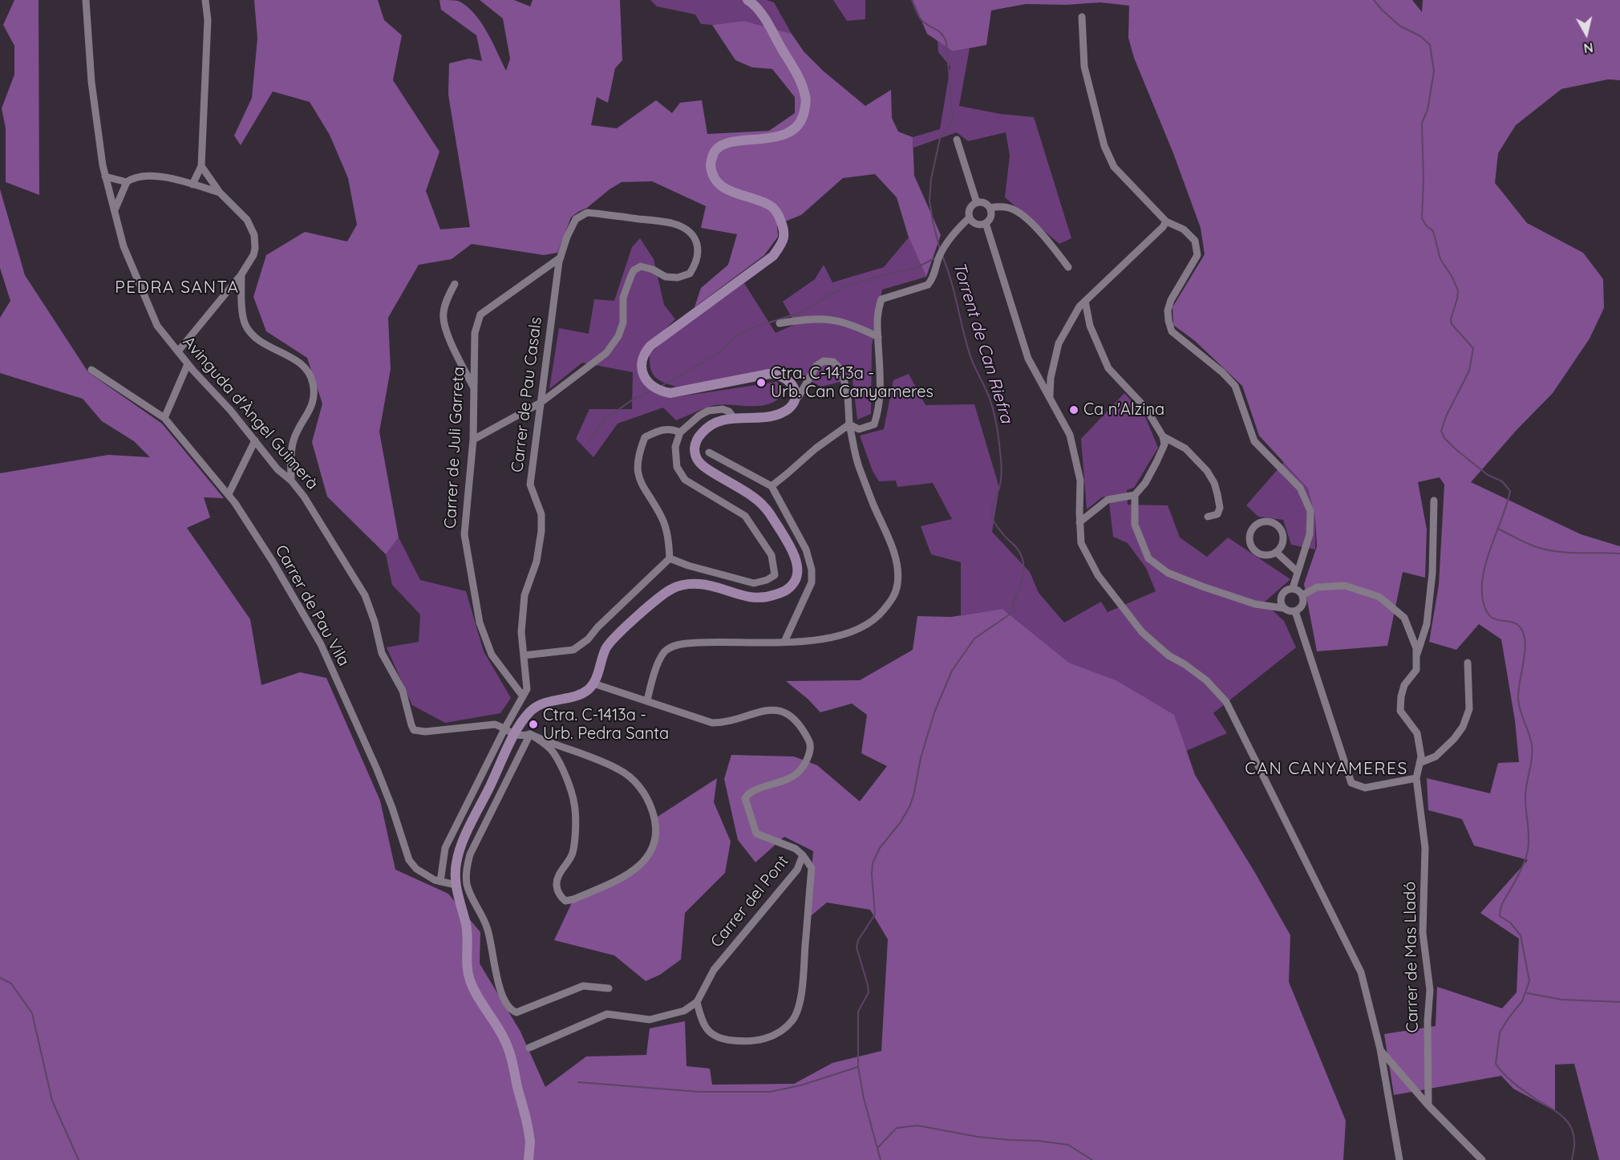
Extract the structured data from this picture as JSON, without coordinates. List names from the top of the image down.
{
  "streets": {
    "street": [
      "Carrer de Pau Casals",
      "Avinguda d'Àngel Guimerà",
      "Carrer de Juli Garreta",
      "Carrer de Pau Vila",
      "Carrer del Pont",
      "Carrer de Mas Lladó"
    ]
  },
  "crossings": [
    ["Carrer de Pau Casals", "Avinguda d'Àngel Guimerà"],
    ["Carrer de Pau Casals", "Carrer de Juli Garreta"],
    ["Carrer de Pau Casals", "Carrer de Pau Vila"]
  ],
  "districts": ["PEDRA SANTA", "CAN CANYAMERES"],
  "water": ["Torrent de Can Riefra"],
  "places": ["Ctra. C-1413a - Urb. Can Canyameres", "Ca n'Alzina", "Ctra. C-1413a - Urb. Pedra Santa"],
  "north": "bottom"
}
